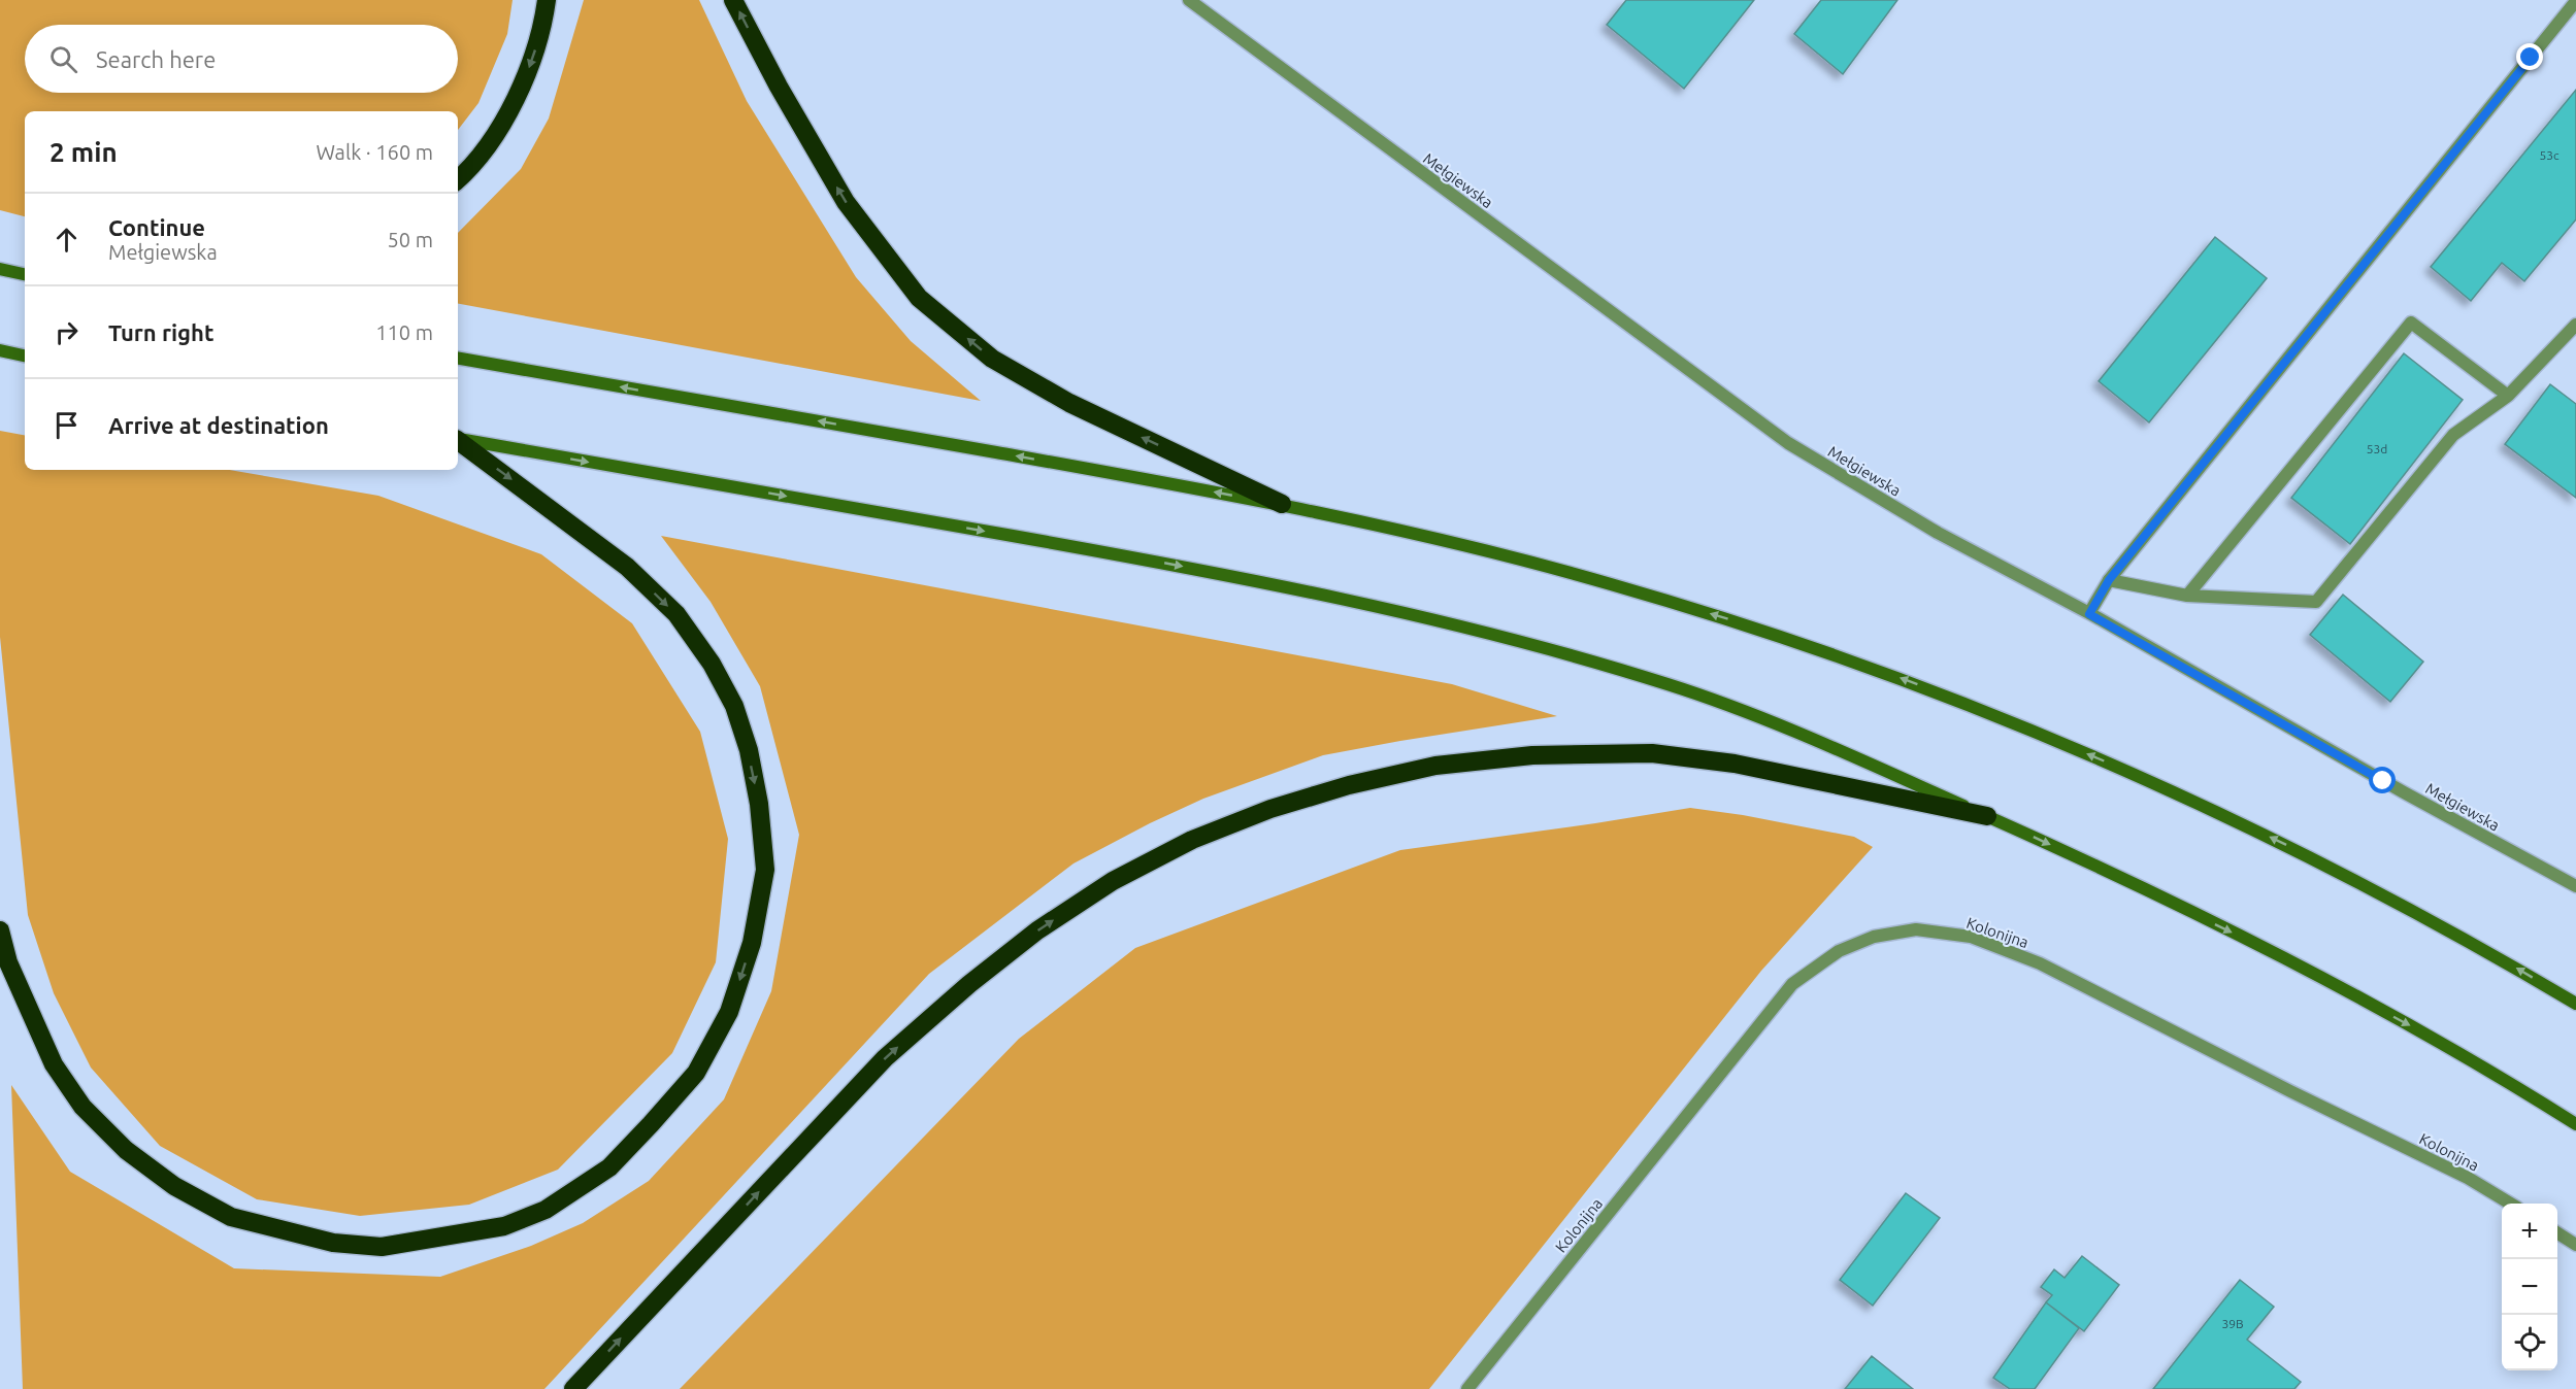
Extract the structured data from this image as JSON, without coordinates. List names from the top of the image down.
{
  "streets": {
    "street": ["Mełgiewska", "Kolonijna"]
  },
  "house_numbers": ["53c", "53d", "39B"],
  "page": {
    "search": "Search here",
    "heading": ["2 min", "Walk · 160 m"],
    "list": [
      ["Continue", "Mełgiewska", "50 m"],
      ["Turn right", "110 m"],
      "Arrive at destination"
    ],
    "map_buttons": ["+", "−"]
  }
}
